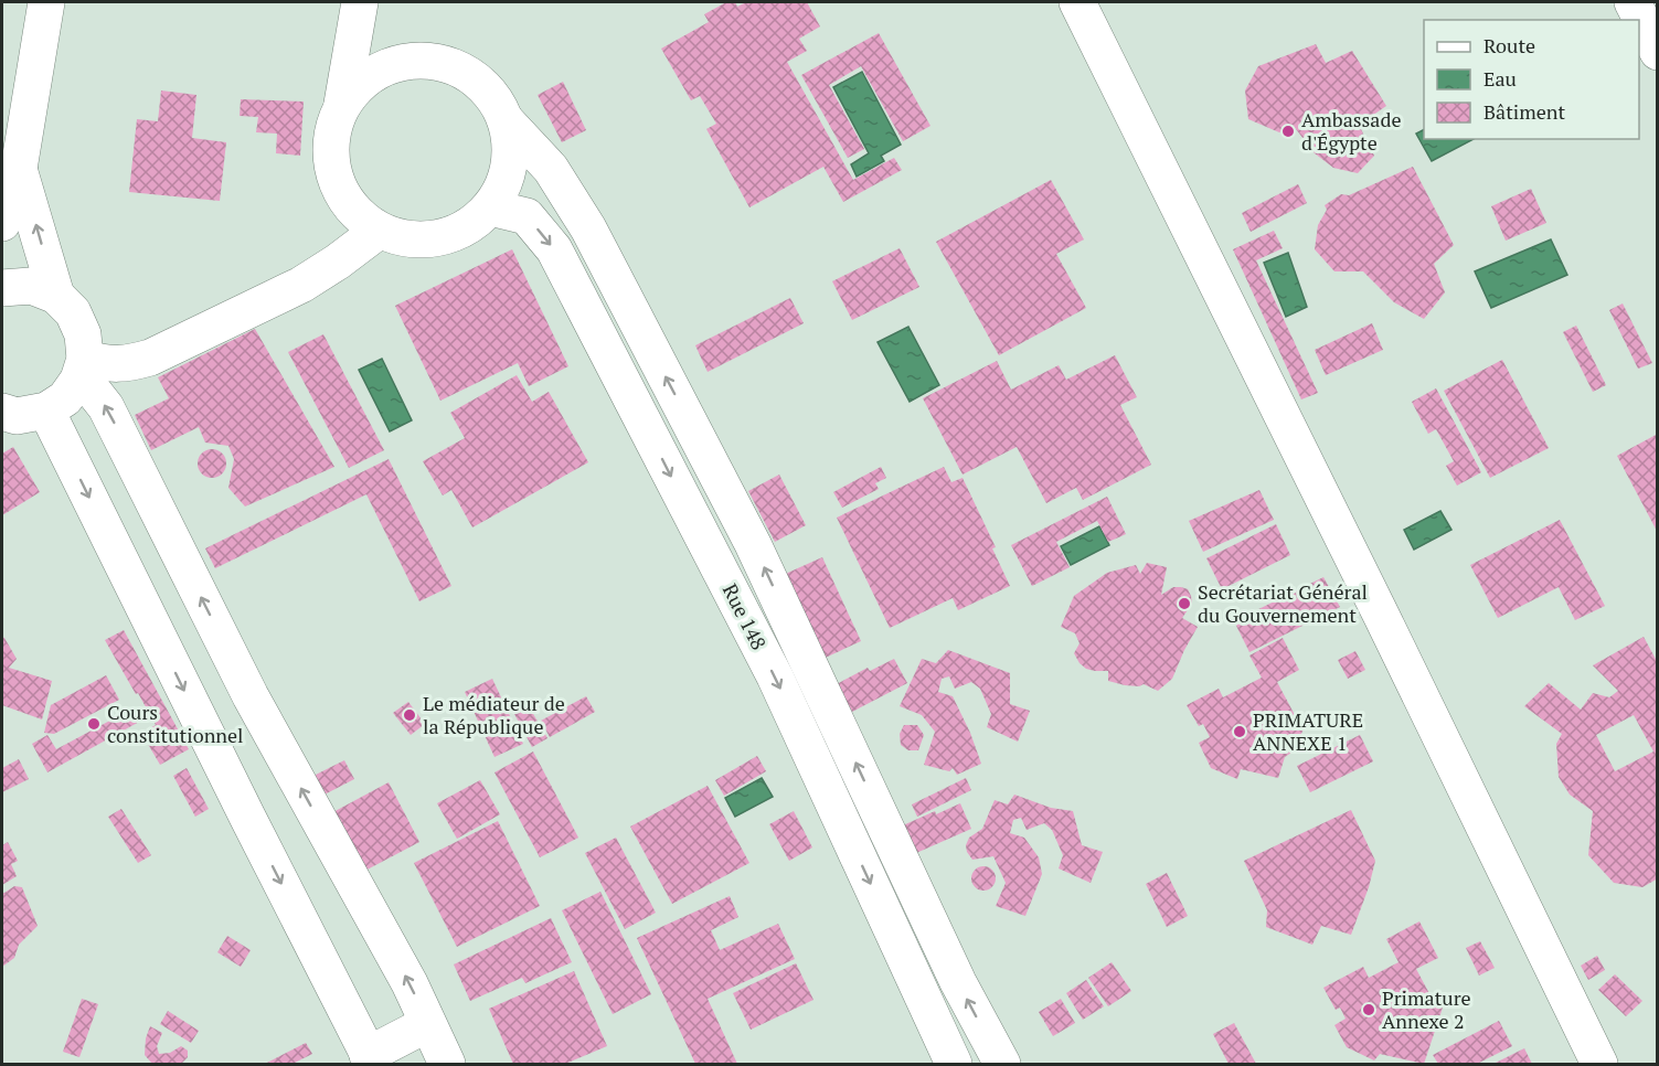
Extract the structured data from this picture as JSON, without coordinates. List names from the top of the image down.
{
  "streets": {
    "street": ["Rue 148"]
  },
  "places": [
    "Ambassade d'Égypte",
    "Secrétariat Général du Gouvernement",
    "Le médiateur de la République",
    "Cours constitutionnel",
    "PRIMATURE ANNEXE 1",
    "Primature Annexe 2"
  ],
  "legend": ["Route", "Eau", "Bâtiment"]
}
